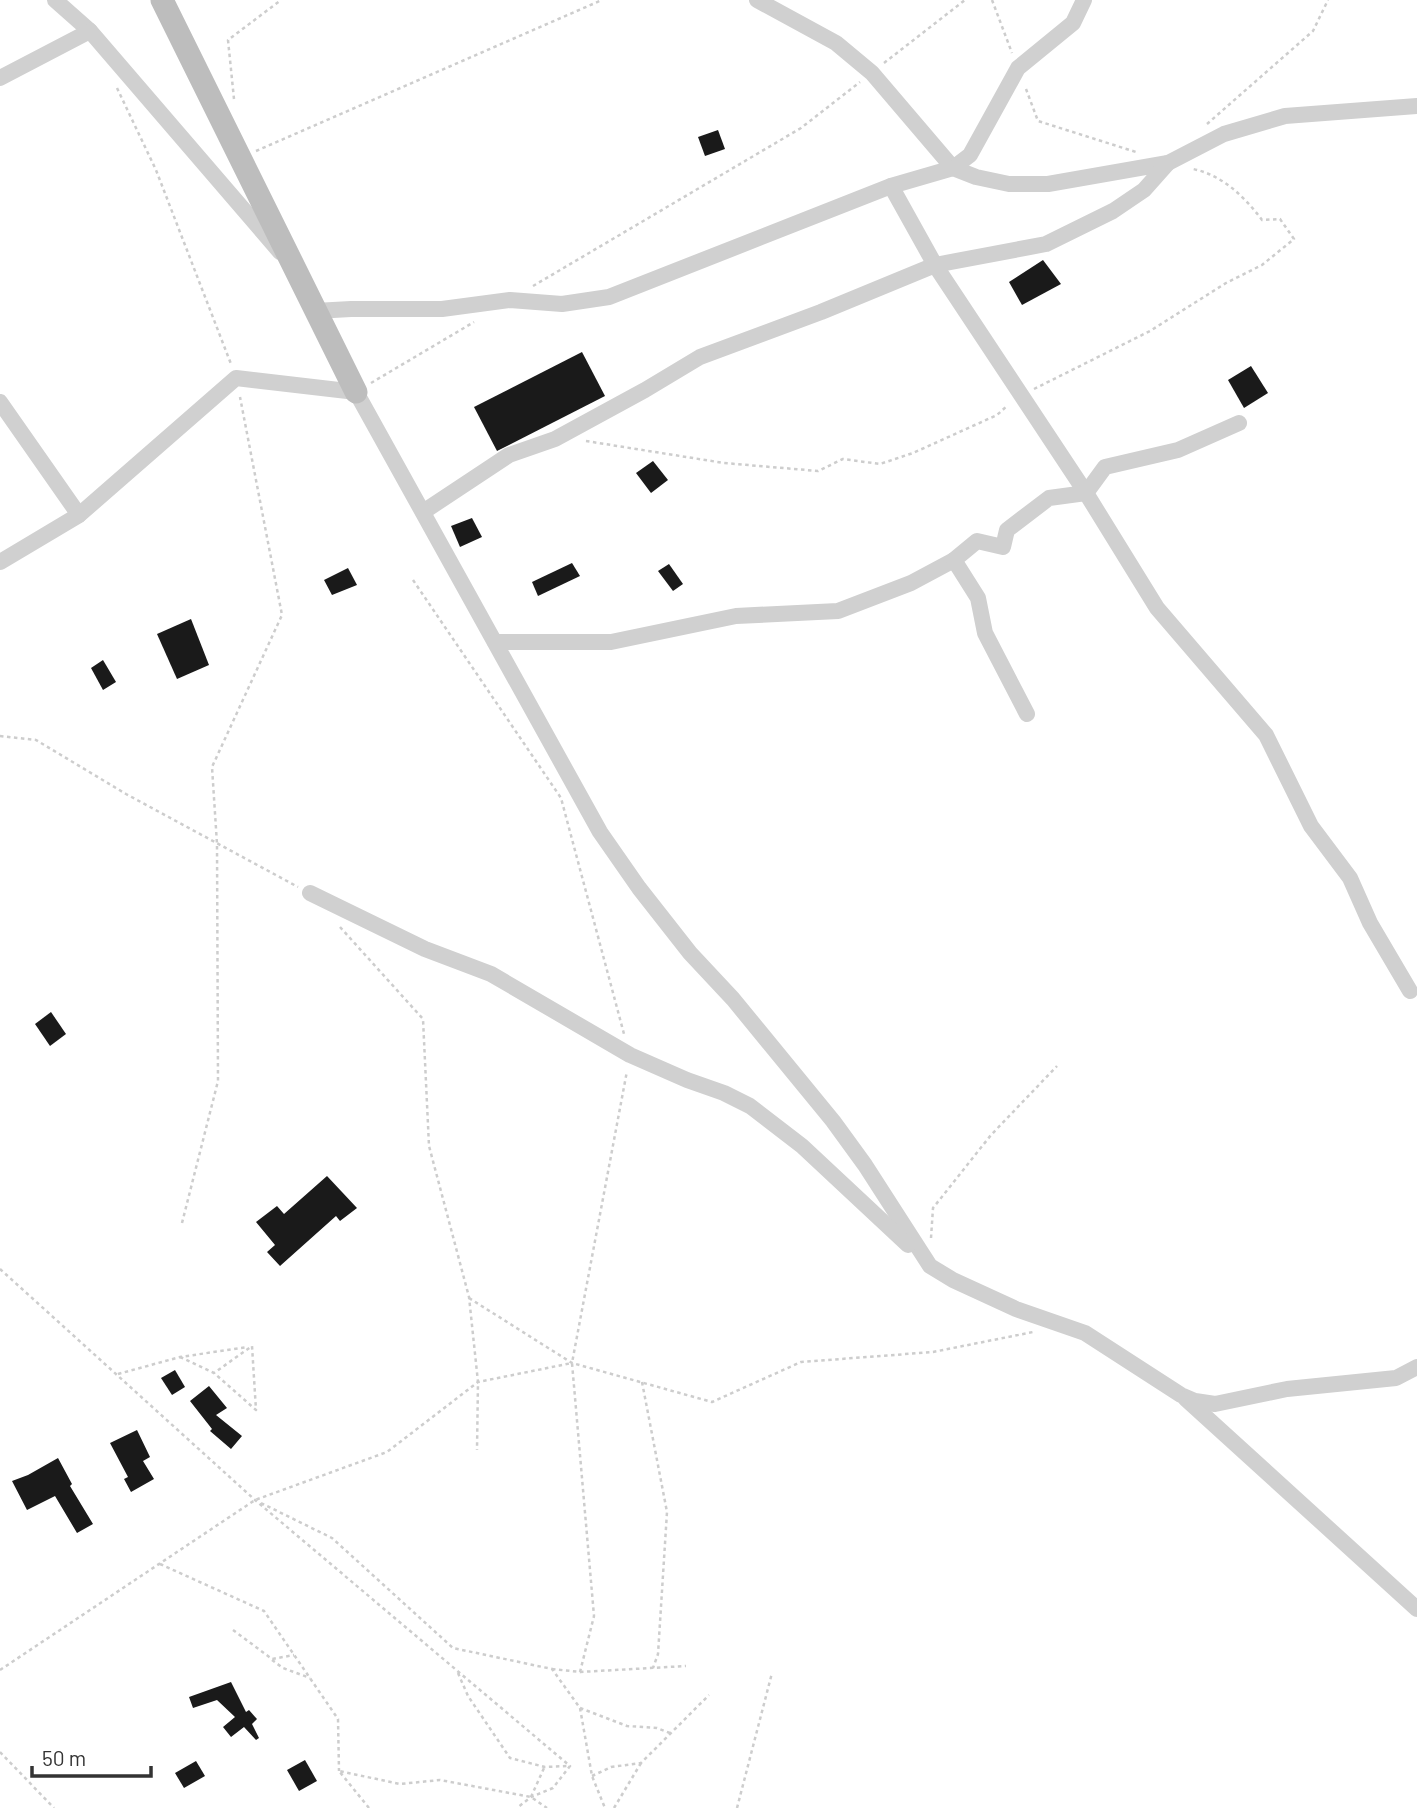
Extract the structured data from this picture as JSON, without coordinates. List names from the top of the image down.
{
  "scale_bar": "50 m"
}
